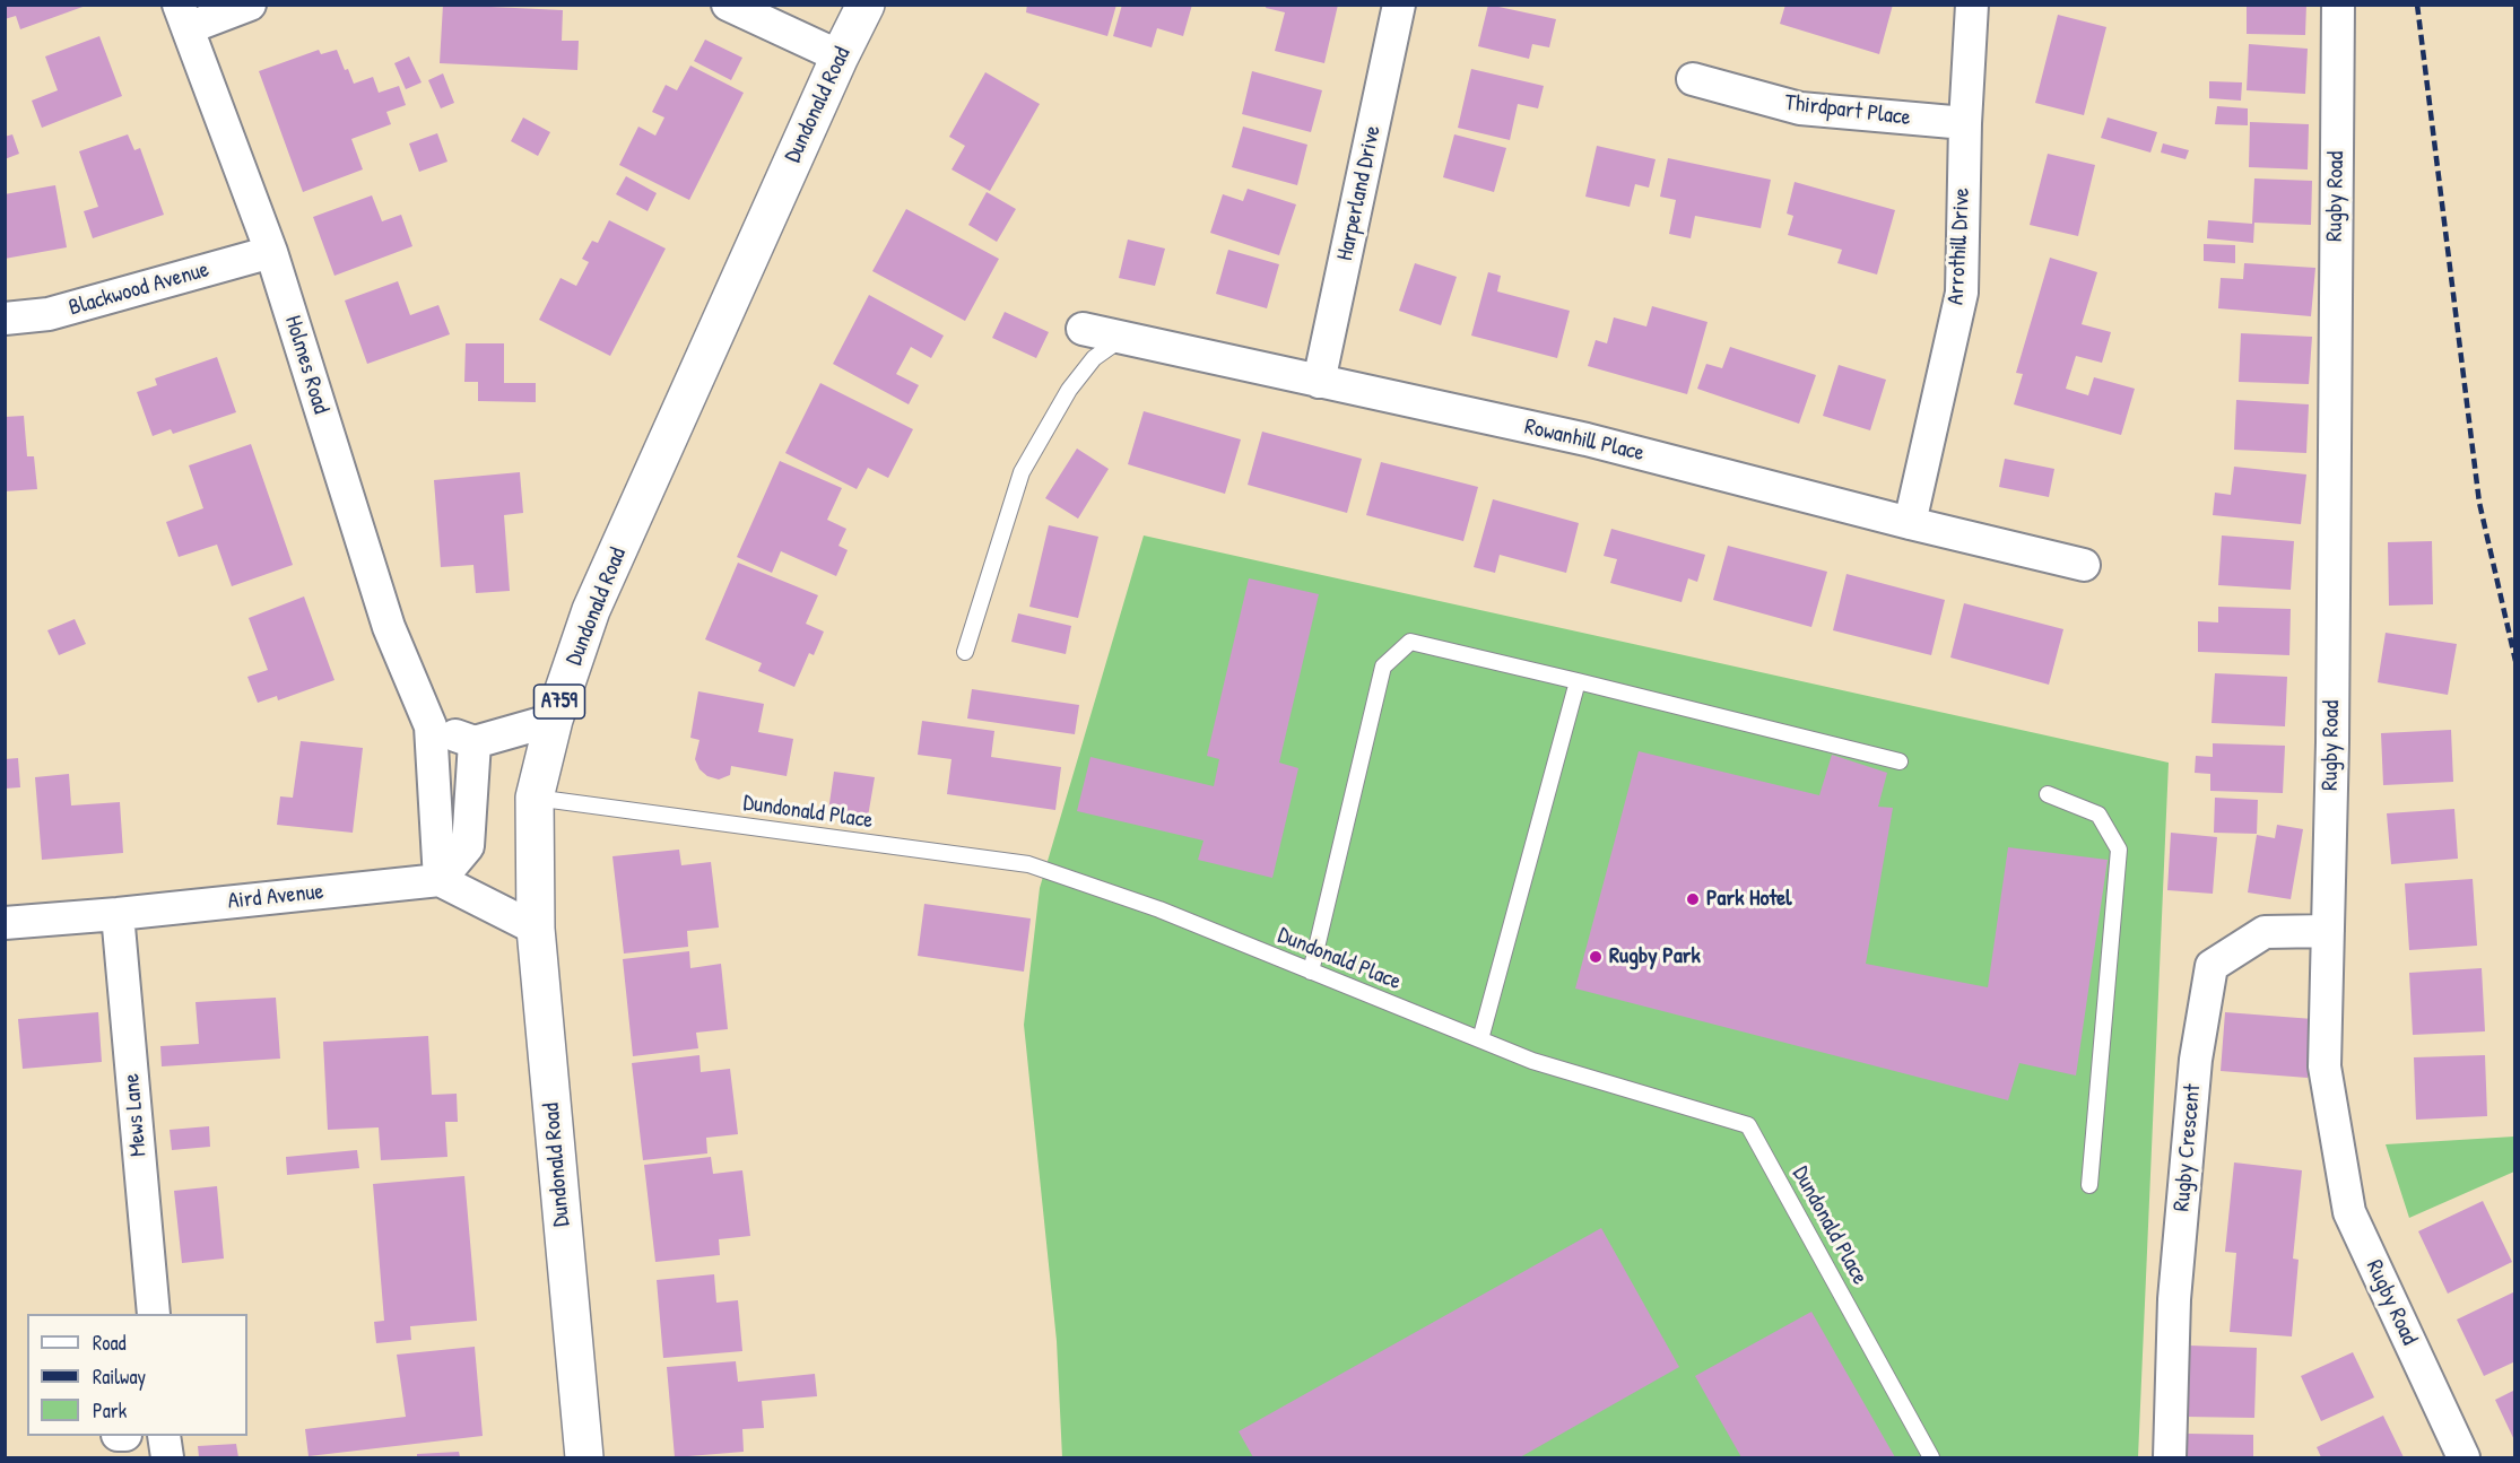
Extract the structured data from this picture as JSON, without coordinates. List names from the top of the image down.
{
  "streets": {
    "main road": ["Dundonald Road", "A759"],
    "street": [
      "Thirdpart Place",
      "Harperland Drive",
      "Rugby Road",
      "Arrothill Drive",
      "Blackwood Avenue",
      "Holmes Road",
      "Rowanhill Place",
      "Aird Avenue",
      "Mews Lane",
      "Rugby Crescent"
    ],
    "lane": ["Dundonald Place"]
  },
  "crossings": [
    ["Dundonald Road", "Dundonald Place"],
    ["Thirdpart Place", "Arrothill Drive"],
    ["Harperland Drive", "Rowanhill Place"],
    ["Rugby Road", "Rugby Crescent"],
    ["Arrothill Drive", "Rowanhill Place"],
    ["Blackwood Avenue", "Holmes Road"],
    ["Holmes Road", "Aird Avenue"],
    ["Aird Avenue", "Mews Lane"]
  ],
  "places": ["Park Hotel", "Rugby Park"],
  "legend": ["Road", "Railway", "Park"]
}
